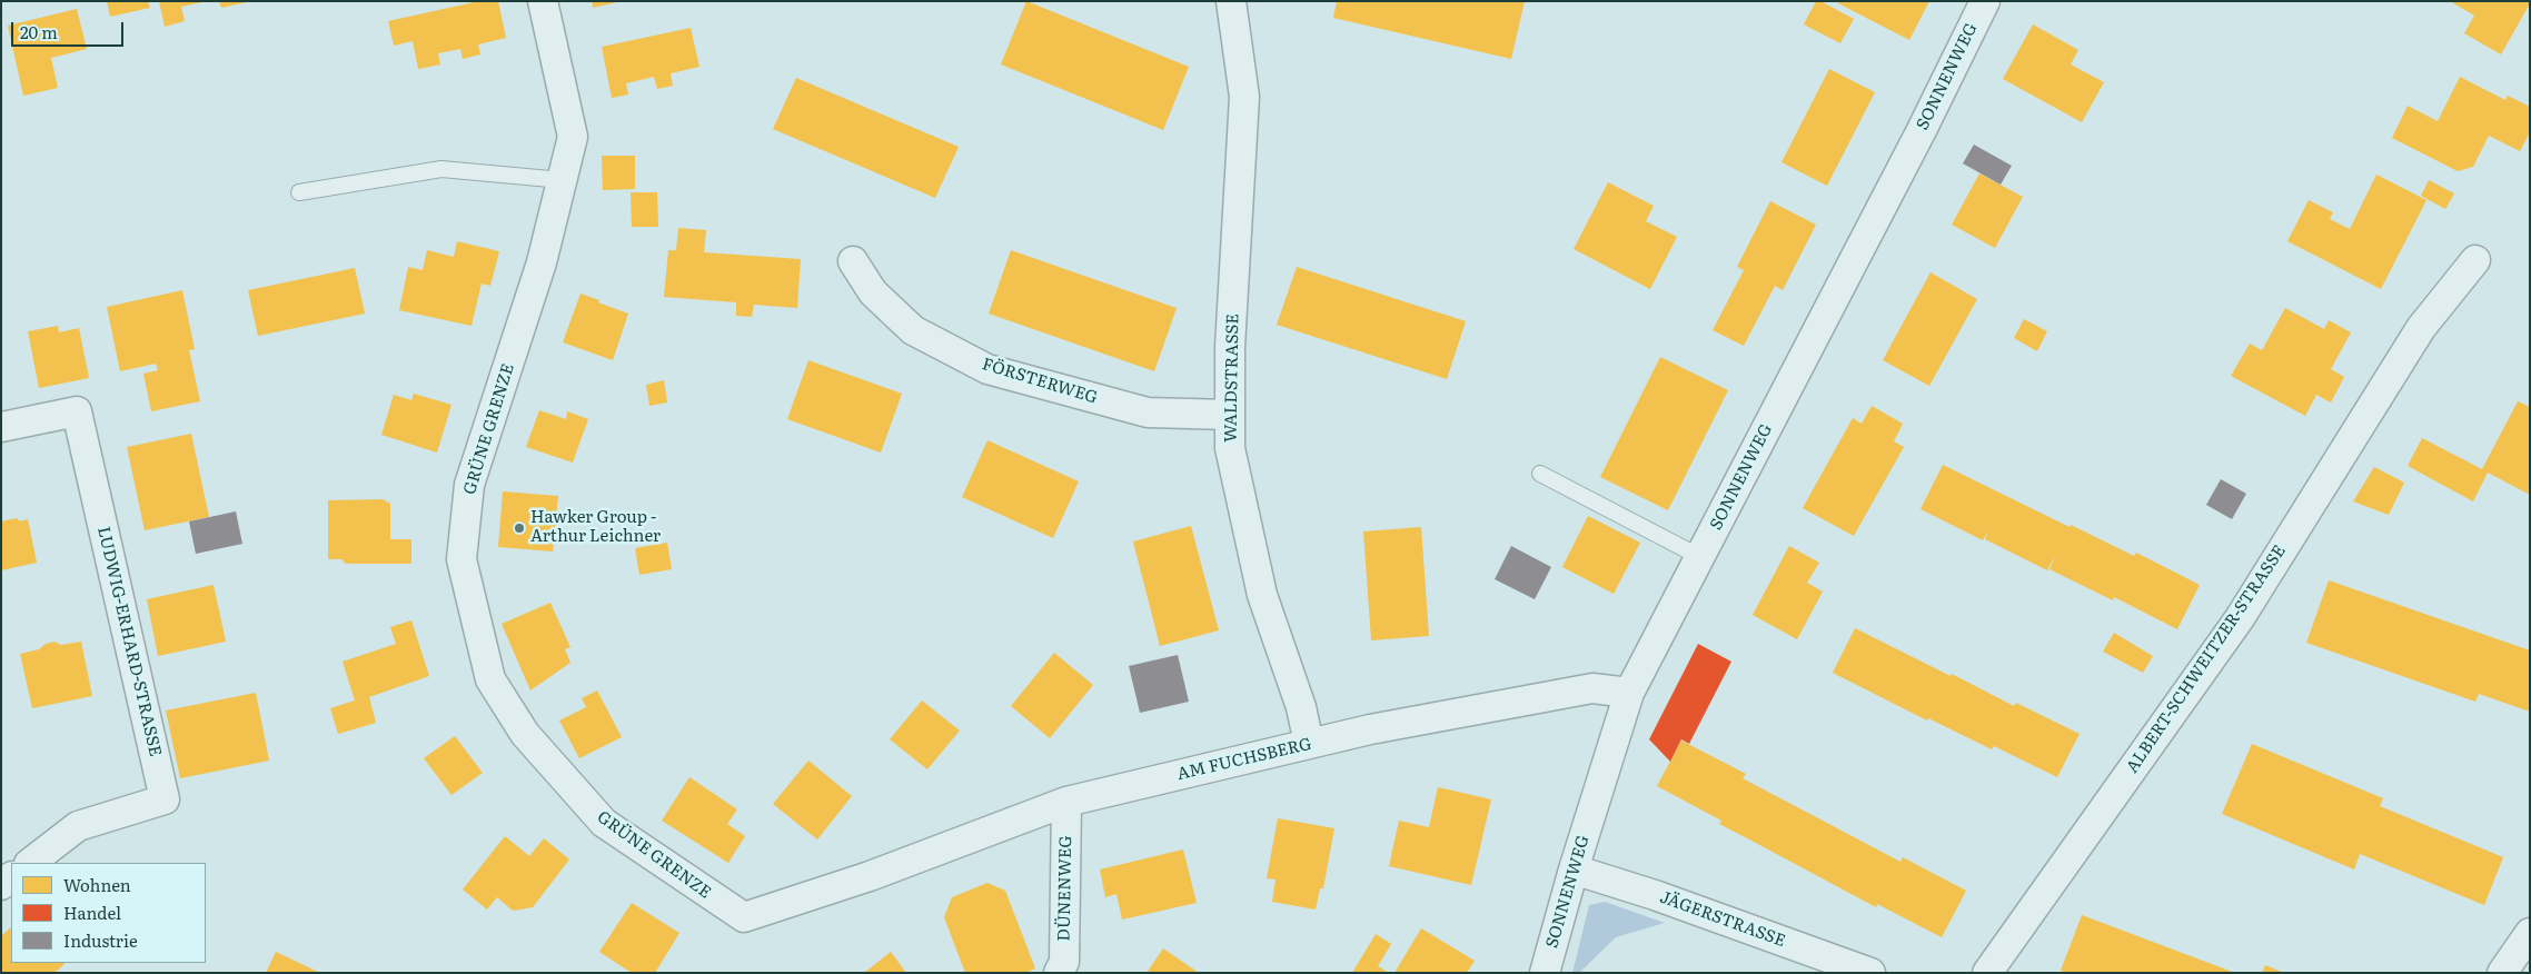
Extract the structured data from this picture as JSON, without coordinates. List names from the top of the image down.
{
  "streets": {
    "street": [
      "SONNENWEG",
      "WALDSTRASSE",
      "FÖRSTERWEG",
      "GRÜNE GRENZE",
      "LUDWIG-ERHARD-STRASSE",
      "ALBERT-SCHWEITZER-STRASSE",
      "AM FUCHSBERG",
      "DÜNENWEG",
      "JÄGERSTRASSE"
    ]
  },
  "crossings": [
    ["SONNENWEG", "AM FUCHSBERG"],
    ["SONNENWEG", "JÄGERSTRASSE"],
    ["WALDSTRASSE", "FÖRSTERWEG"],
    ["WALDSTRASSE", "AM FUCHSBERG"],
    ["GRÜNE GRENZE", "AM FUCHSBERG"],
    ["AM FUCHSBERG", "DÜNENWEG"]
  ],
  "places": ["Hawker Group - Arthur Leichner"],
  "legend": ["Wohnen", "Handel", "Industrie"],
  "scale_bar": "20 m"
}
